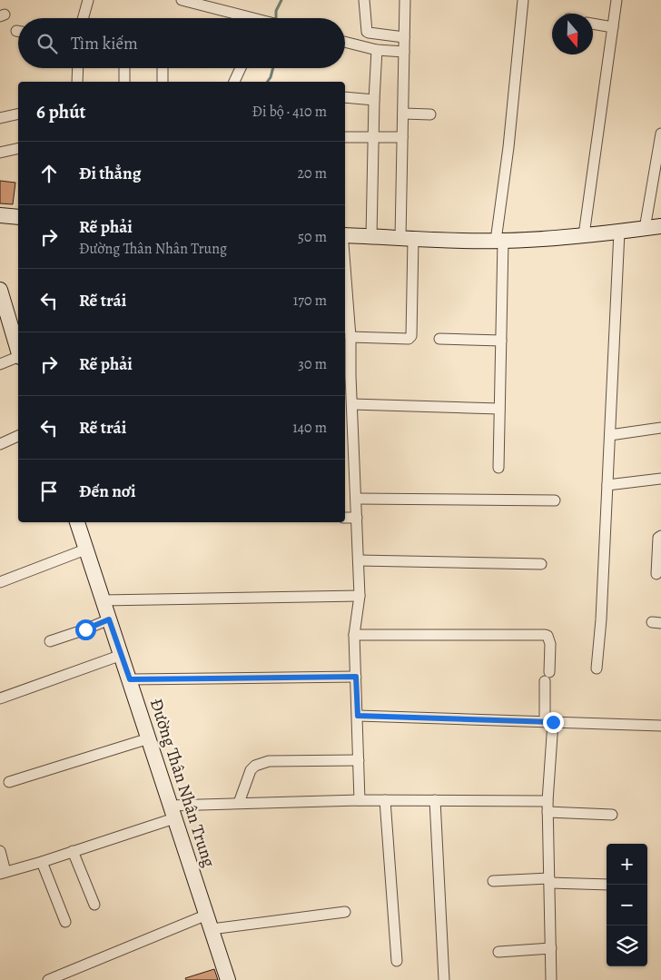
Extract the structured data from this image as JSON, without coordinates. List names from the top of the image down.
{
  "streets": {
    "street": ["Đường Thân Nhân Trung"]
  },
  "north": "bottom",
  "page": {
    "search": "Tìm kiếm",
    "heading": ["6 phút", "Đi bộ · 410 m"],
    "list": [
      ["Đi thẳng", "20 m"],
      ["Rẽ phải", "Đường Thân Nhân Trung", "50 m"],
      ["Rẽ trái", "170 m"],
      ["Rẽ phải", "30 m"],
      ["Rẽ trái", "140 m"],
      "Đến nơi"
    ],
    "map_buttons": ["+", "−"]
  }
}
